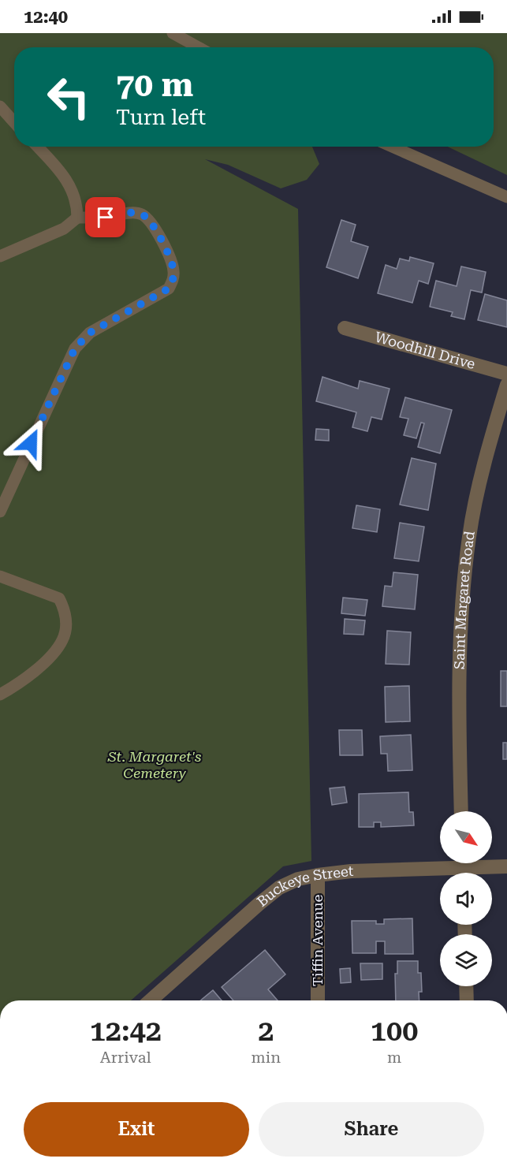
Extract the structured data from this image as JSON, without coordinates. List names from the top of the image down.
{
  "streets": {
    "street": [
      "Woodhill Drive",
      "Saint Margaret Road",
      "Buckeye Street",
      "Tiffin Avenue"
    ]
  },
  "crossings": [
    ["Buckeye Street", "Tiffin Avenue"]
  ],
  "parks": ["St. Margaret's Cemetery"],
  "north": "bottom right",
  "page": {
    "status": "12:40",
    "turn": ["70 m", "Turn left"],
    "eta": [
      "12:42",
      "Arrival",
      "2",
      "min",
      "100",
      "m"
    ],
    "buttons": ["Exit", "Share"]
  }
}
